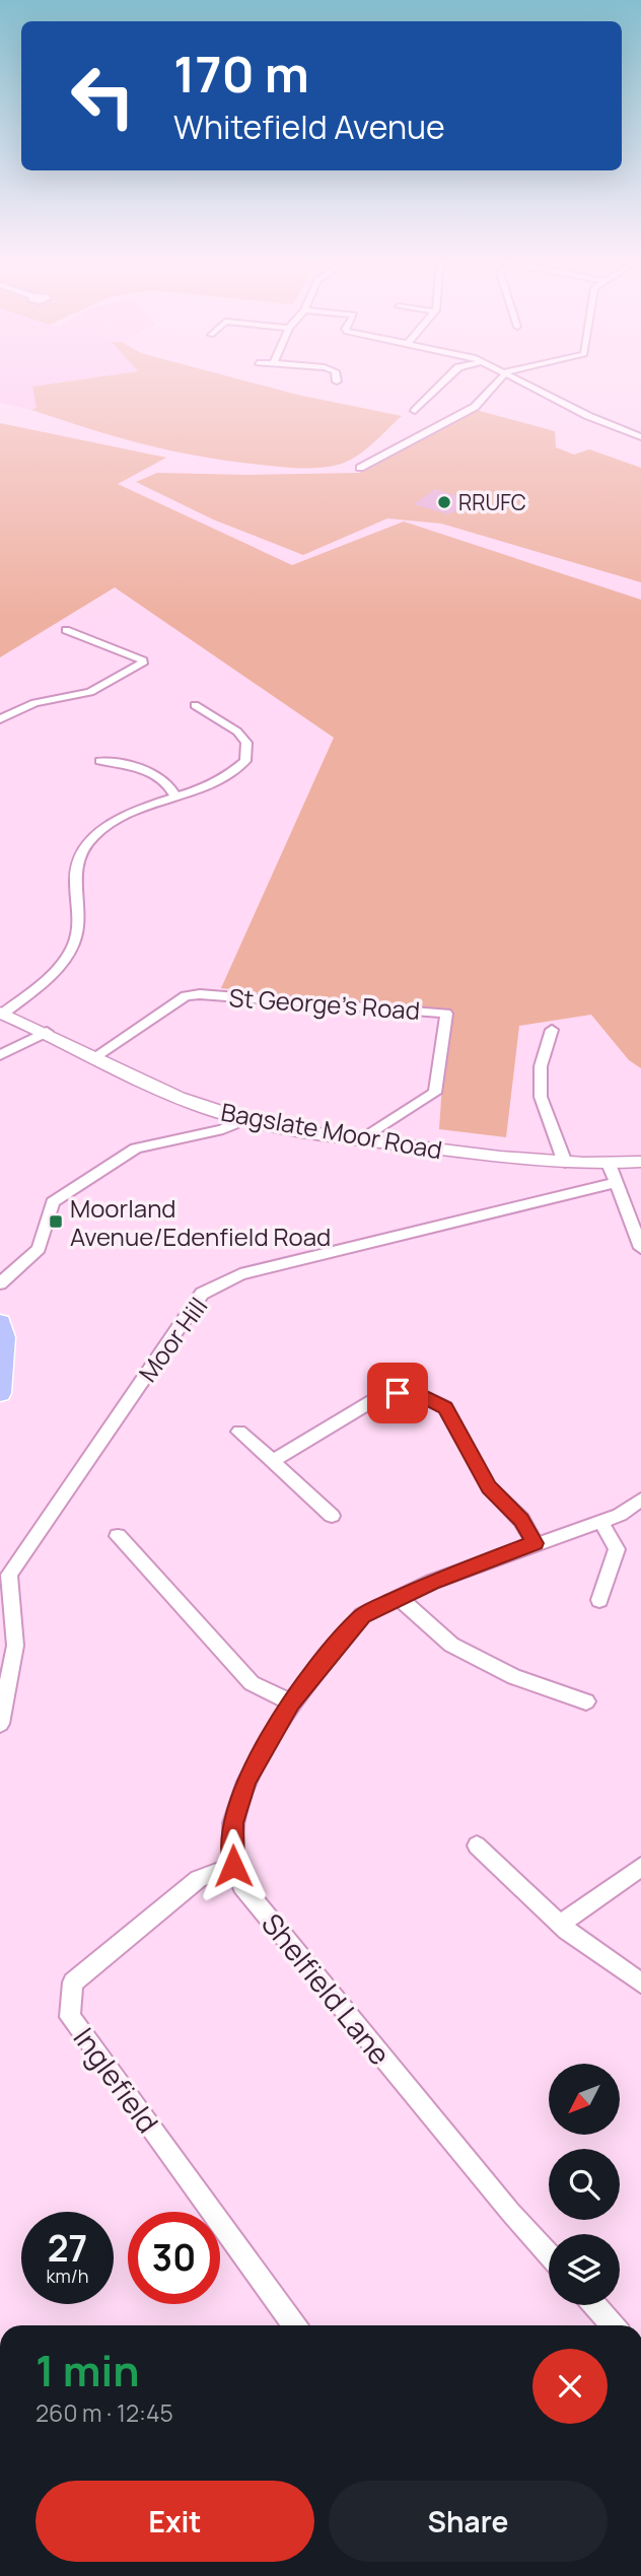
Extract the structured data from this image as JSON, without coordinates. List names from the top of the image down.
{
  "streets": {
    "street": [
      "St George's Road",
      "Bagslate Moor Road",
      "Moor Hill",
      "Shelfield Lane",
      "Inglefield"
    ]
  },
  "crossings": [
    ["St George's Road", "Bagslate Moor Road"],
    ["Shelfield Lane", "Inglefield"]
  ],
  "places": {
    "other": ["RRUFC"],
    "transit": ["Moorland Avenue/Edenfield Road"]
  },
  "north": "bottom left",
  "page": {
    "turn": ["170 m", "Whitefield Avenue"],
    "speed": "27 km/h",
    "limit": "30",
    "heading": ["1 min", "260 m · 12:45"],
    "buttons": ["Exit", "Share"]
  }
}
